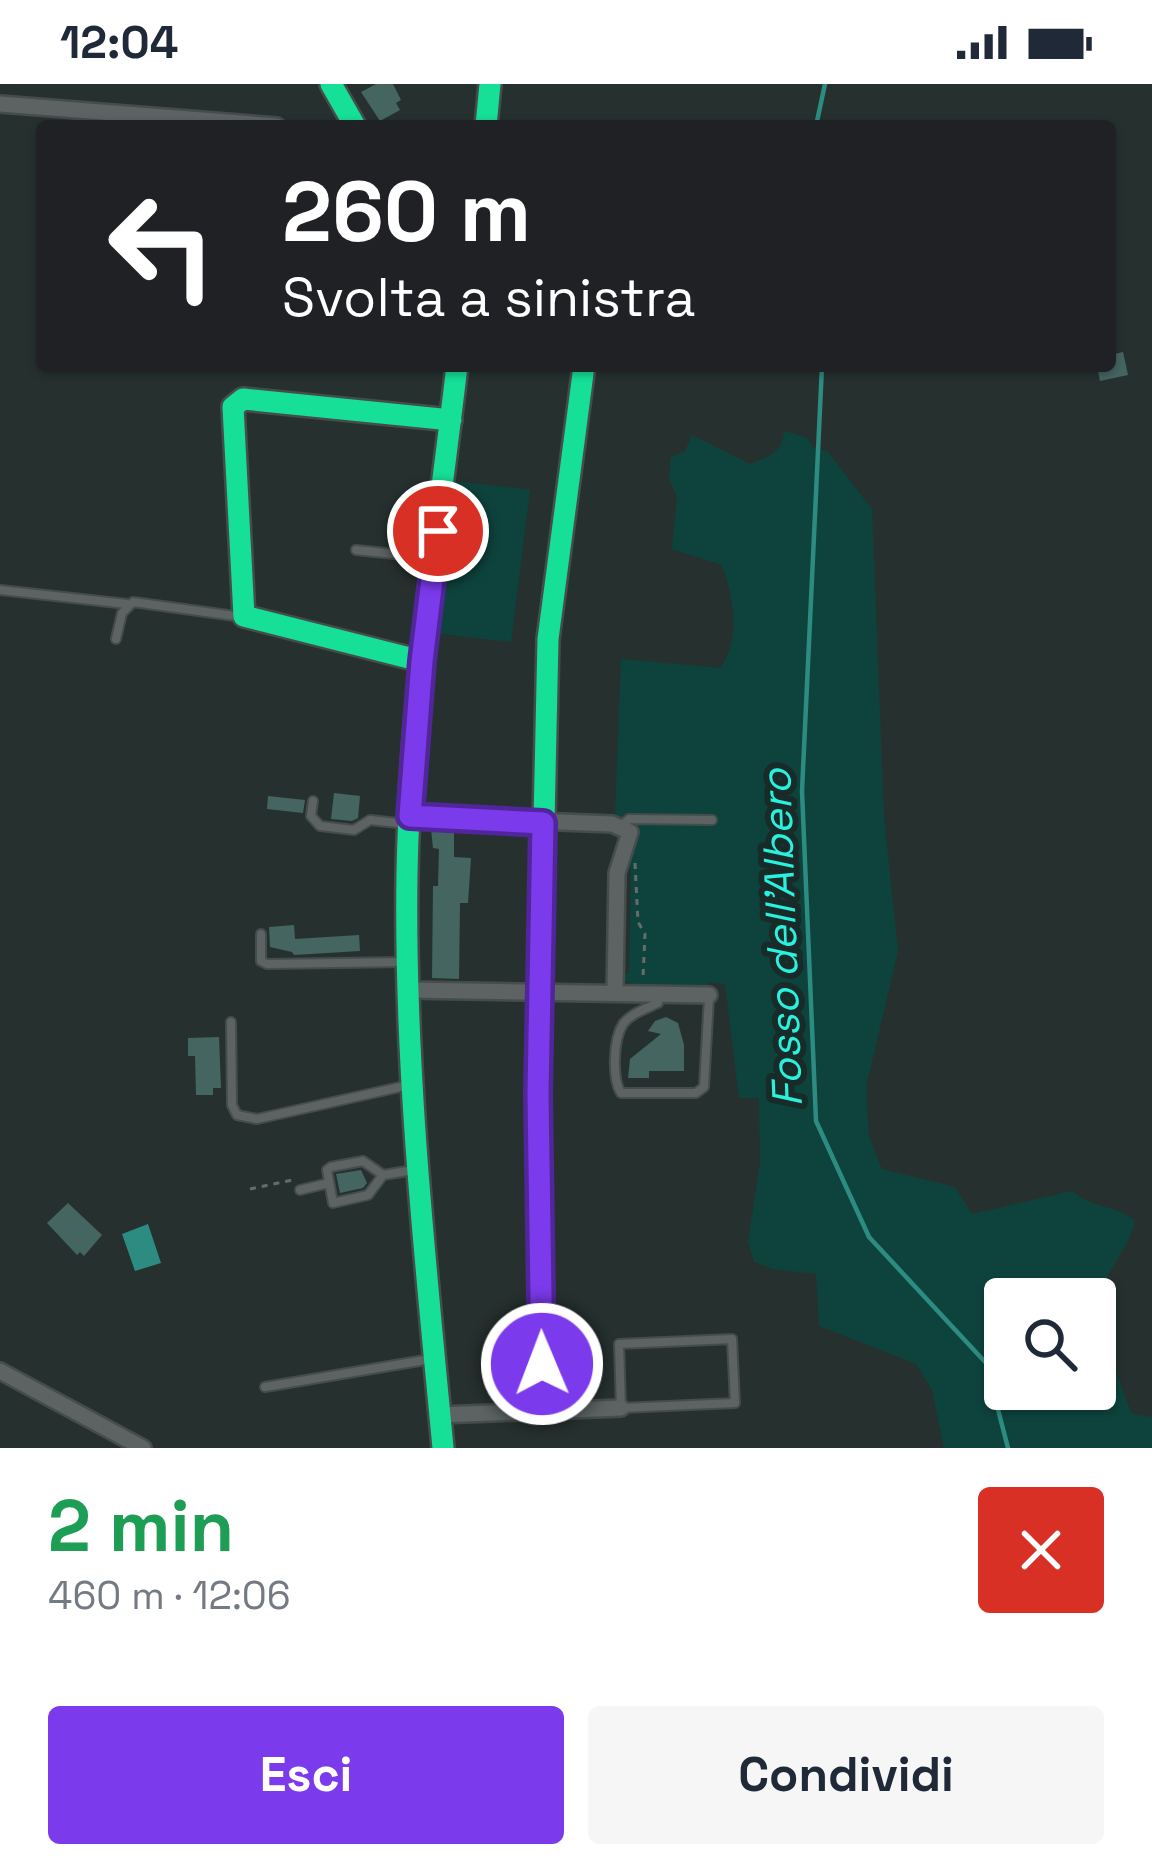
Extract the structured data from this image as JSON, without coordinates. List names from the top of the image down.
{
  "water": ["Fosso dell'Albero"],
  "page": {
    "status": "12:04",
    "turn": ["260 m", "Svolta a sinistra"],
    "heading": ["2 min", "460 m · 12:06"],
    "buttons": ["Esci", "Condividi"]
  }
}
